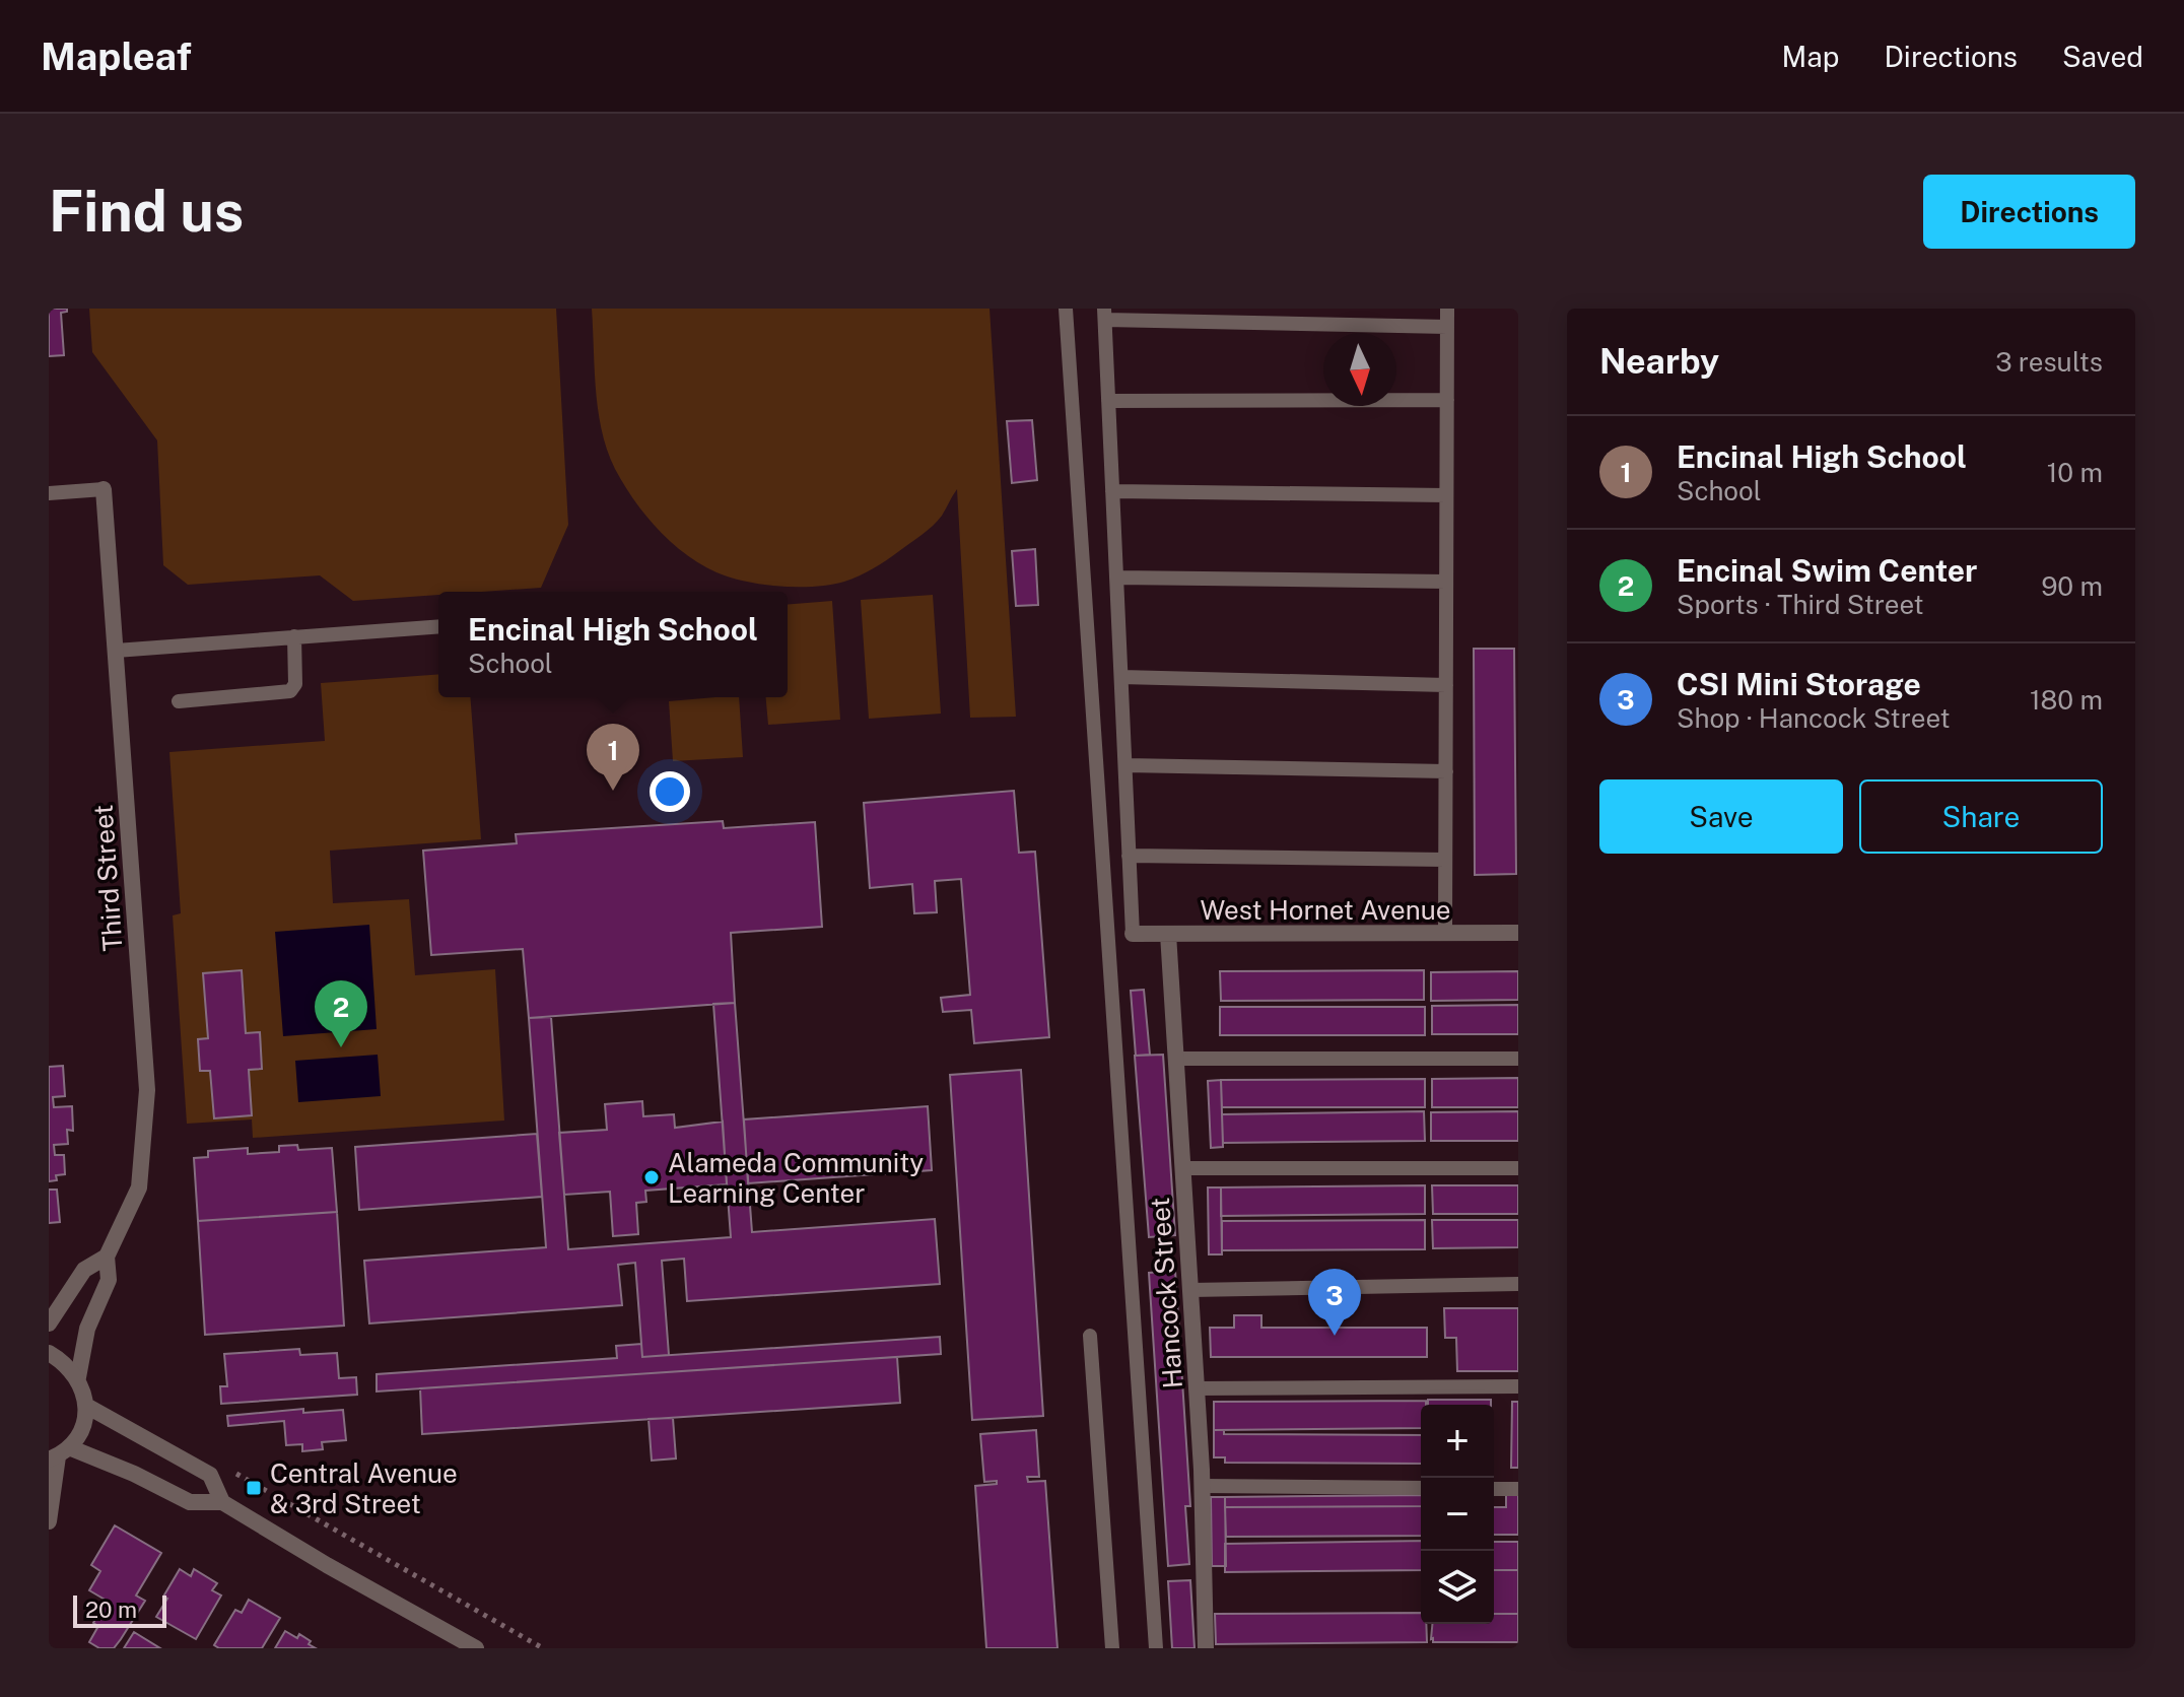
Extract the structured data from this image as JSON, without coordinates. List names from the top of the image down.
{
  "streets": {
    "street": ["Third Street", "West Hornet Avenue", "Hancock Street"]
  },
  "crossings": [
    ["West Hornet Avenue", "Hancock Street"]
  ],
  "places": {
    "other": ["Alameda Community Learning Center"],
    "transit": ["Central Avenue & 3rd Street"]
  },
  "scale_bar": "20 m",
  "north": "bottom",
  "page": {
    "header": "Mapleaf",
    "nav": ["Map", "Directions", "Saved"],
    "buttons": [
      "Directions",
      ["Save", "Share"]
    ],
    "title": "Find us",
    "heading": ["Nearby", "3 results"],
    "list": [
      {
        "mark": "1",
        "name": "Encinal High School",
        "note": "School",
        "value": "10 m"
      },
      {
        "mark": "2",
        "name": "Encinal Swim Center",
        "note": "Sports · Third Street",
        "value": "90 m"
      },
      {
        "mark": "3",
        "name": "CSI Mini Storage",
        "note": "Shop · Hancock Street",
        "value": "180 m"
      }
    ],
    "popup": ["Encinal High School", "School"],
    "pins": ["1", "2", "3"],
    "map_buttons": ["+", "−"],
    "scale": "20 m"
  }
}
